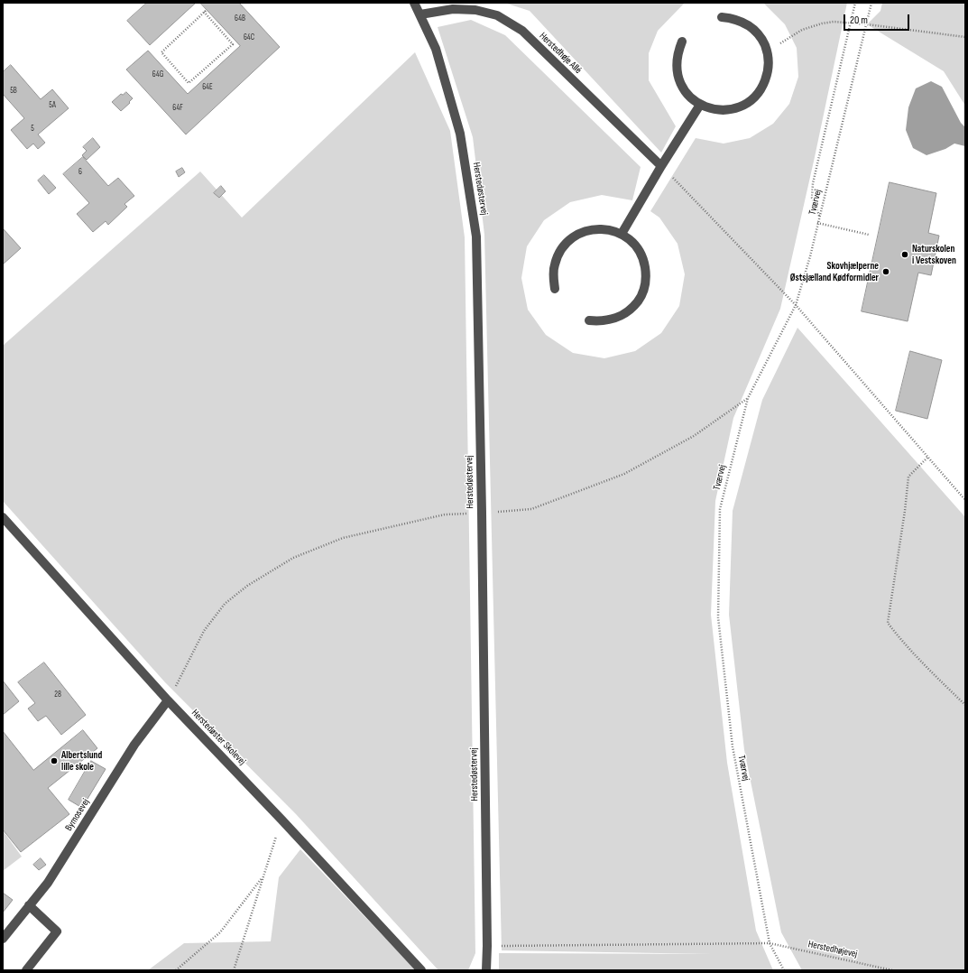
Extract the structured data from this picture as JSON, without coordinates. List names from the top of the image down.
{
  "streets": {
    "street": [
      "Herstedhøje Allé",
      "Herstedøstervej",
      "Herstedøster Skolevej",
      "Bymosevej"
    ],
    "path": ["Tværvej", "Herstedhøjevej"]
  },
  "crossings": [
    ["Herstedhøje Allé", "Herstedøstervej"],
    ["Herstedøstervej", "Herstedhøjevej"],
    ["Tværvej", "Herstedhøjevej"],
    ["Herstedøster Skolevej", "Bymosevej"]
  ],
  "places": ["Naturskolen i Vestskoven", "Skovhjælperne Østsjælland Kødformidler", "Albertslund lille skole"],
  "house_numbers": [
    "64B",
    "64C",
    "64G",
    "64E",
    "5B",
    "5A",
    "64F",
    "5",
    "6",
    "28"
  ],
  "scale_bar": "20 m"
}
